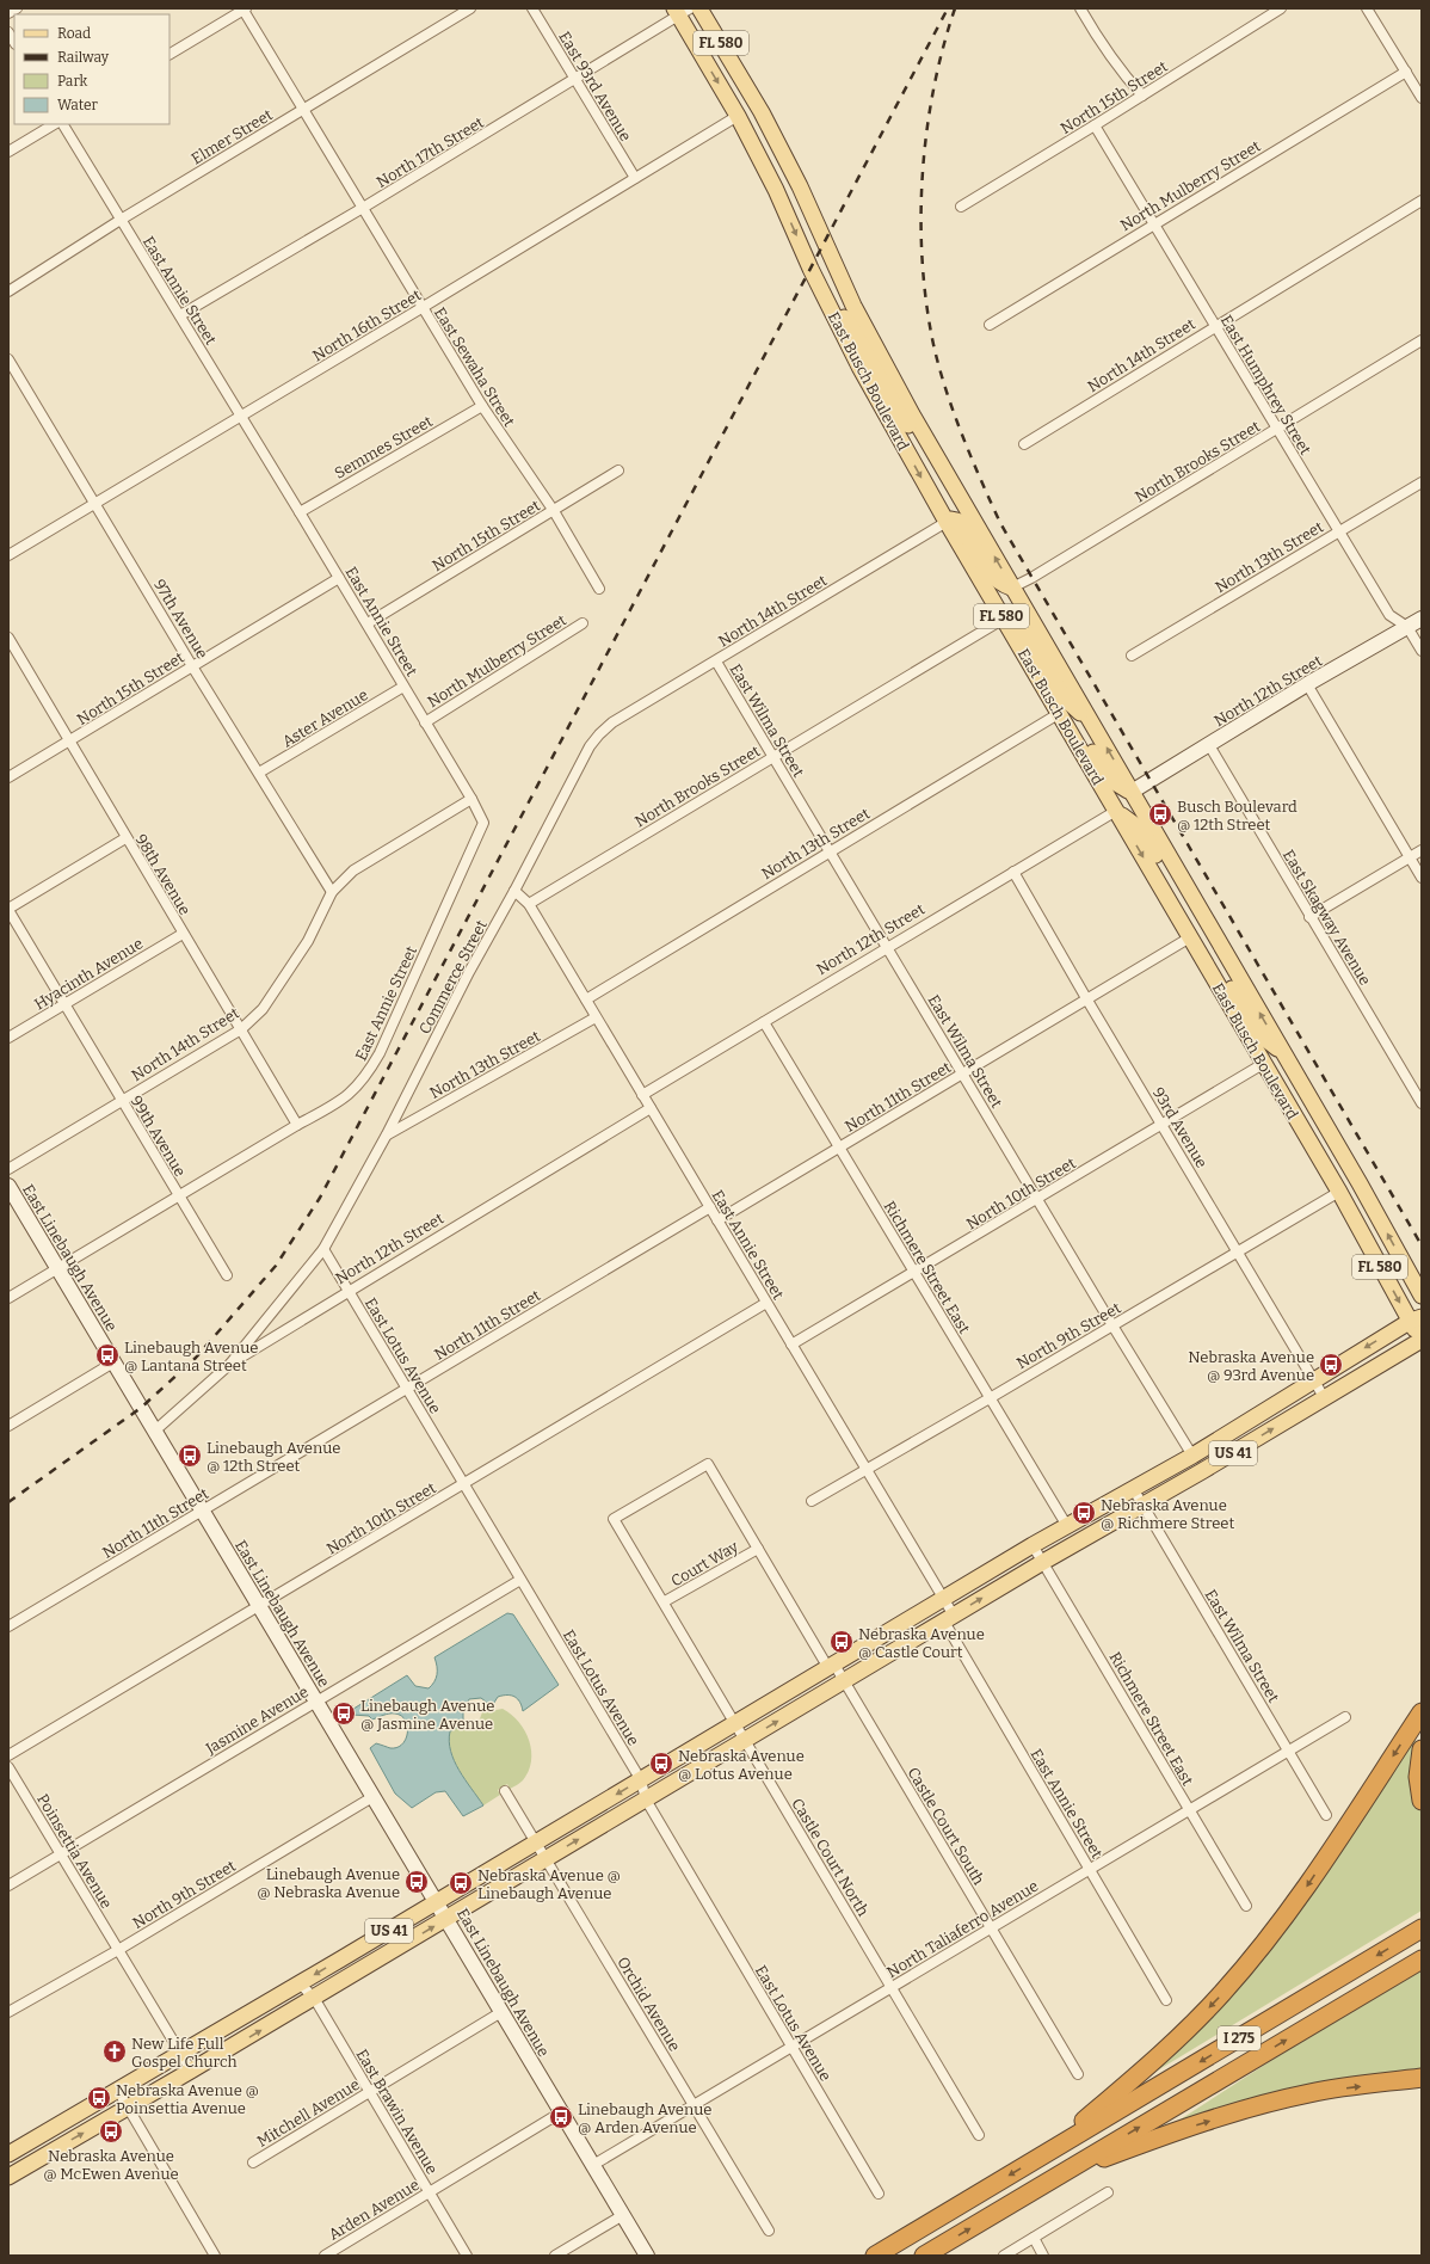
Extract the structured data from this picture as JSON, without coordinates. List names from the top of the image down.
{
  "streets": {
    "highway": ["I 275"],
    "main road": ["FL 580", "East Busch Boulevard", "US 41"],
    "street": [
      "East 93rd Avenue",
      "North 15th Street",
      "Elmer Street",
      "North 17th Street",
      "North Mulberry Street",
      "East Annie Street",
      "North 16th Street",
      "North 14th Street",
      "East Sewaha Street",
      "East Humphrey Street",
      "Semmes Street",
      "North Brooks Street",
      "North 13th Street",
      "97th Avenue",
      "North 12th Street",
      "Aster Avenue",
      "East Wilma Street",
      "98th Avenue",
      "East Skagway Avenue",
      "Hyacinth Avenue",
      "Commerce Street",
      "North 11th Street",
      "93rd Avenue",
      "99th Avenue",
      "North 10th Street",
      "East Linebaugh Avenue",
      "Richmere Street East",
      "North 9th Street",
      "East Lotus Avenue",
      "Court Way",
      "Jasmine Avenue",
      "Castle Court South",
      "Poinsettia Avenue",
      "Castle Court North",
      "North Taliaferro Avenue",
      "Orchid Avenue",
      "East Brawin Avenue",
      "Mitchell Avenue",
      "Arden Avenue"
    ]
  },
  "crossings": [
    ["East 93rd Avenue", "North 17th Street"],
    ["East 93rd Avenue", "North 16th Street"],
    ["North 15th Street", "East Annie Street"],
    ["North 15th Street", "East Sewaha Street"],
    ["North 15th Street", "East Humphrey Street"],
    ["North 15th Street", "97th Avenue"],
    ["North 15th Street", "98th Avenue"],
    ["Elmer Street", "East Annie Street"],
    ["Elmer Street", "East Sewaha Street"],
    ["North 17th Street", "East Annie Street"],
    ["North 17th Street", "East Sewaha Street"],
    ["North 17th Street", "East Busch Boulevard"],
    ["North Mulberry Street", "East Annie Street"],
    ["North Mulberry Street", "East Humphrey Street"],
    ["East Annie Street", "North 16th Street"],
    ["East Annie Street", "North 14th Street"],
    ["East Annie Street", "Semmes Street"],
    ["East Annie Street", "North Brooks Street"],
    ["East Annie Street", "North 13th Street"],
    ["East Annie Street", "North 12th Street"],
    ["East Annie Street", "Aster Avenue"],
    ["East Annie Street", "98th Avenue"],
    ["East Annie Street", "Commerce Street"],
    ["East Annie Street", "North 11th Street"],
    ["East Annie Street", "North 10th Street"],
    ["East Annie Street", "North 9th Street"],
    ["East Annie Street", "US 41"],
    ["East Annie Street", "North Taliaferro Avenue"],
    ["North 16th Street", "East Sewaha Street"],
    ["North 16th Street", "East Busch Boulevard"],
    ["North 16th Street", "97th Avenue"],
    ["North 14th Street", "East Busch Boulevard"],
    ["North 14th Street", "East Humphrey Street"],
    ["North 14th Street", "97th Avenue"],
    ["North 14th Street", "East Wilma Street"],
    ["North 14th Street", "98th Avenue"],
    ["North 14th Street", "Commerce Street"],
    ["North 14th Street", "99th Avenue"],
    ["East Sewaha Street", "Semmes Street"],
    ["East Busch Boulevard", "North Brooks Street"],
    ["East Busch Boulevard", "North 13th Street"],
    ["East Busch Boulevard", "North 12th Street"],
    ["East Busch Boulevard", "North 11th Street"],
    ["East Busch Boulevard", "North 10th Street"],
    ["East Busch Boulevard", "North 9th Street"],
    ["East Busch Boulevard", "US 41"],
    ["East Humphrey Street", "North Brooks Street"],
    ["East Humphrey Street", "North 13th Street"],
    ["East Humphrey Street", "North 12th Street"],
    ["North Brooks Street", "East Wilma Street"],
    ["North 13th Street", "East Wilma Street"],
    ["North 13th Street", "Commerce Street"],
    ["97th Avenue", "Aster Avenue"],
    ["North 12th Street", "East Wilma Street"],
    ["North 12th Street", "East Skagway Avenue"],
    ["North 12th Street", "Commerce Street"],
    ["North 12th Street", "93rd Avenue"],
    ["North 12th Street", "East Linebaugh Avenue"],
    ["North 12th Street", "Richmere Street East"],
    ["North 12th Street", "East Lotus Avenue"],
    ["East Wilma Street", "North 11th Street"],
    ["East Wilma Street", "North 10th Street"],
    ["East Wilma Street", "North 9th Street"],
    ["East Wilma Street", "US 41"],
    ["East Wilma Street", "North Taliaferro Avenue"],
    ["98th Avenue", "Hyacinth Avenue"],
    ["Hyacinth Avenue", "99th Avenue"],
    ["Commerce Street", "East Lotus Avenue"],
    ["North 11th Street", "93rd Avenue"],
    ["North 11th Street", "East Linebaugh Avenue"],
    ["North 11th Street", "Richmere Street East"],
    ["North 11th Street", "East Lotus Avenue"],
    ["93rd Avenue", "North 10th Street"],
    ["93rd Avenue", "North 9th Street"],
    ["93rd Avenue", "US 41"],
    ["North 10th Street", "East Linebaugh Avenue"],
    ["North 10th Street", "Richmere Street East"],
    ["North 10th Street", "East Lotus Avenue"],
    ["East Linebaugh Avenue", "North 9th Street"],
    ["East Linebaugh Avenue", "US 41"],
    ["East Linebaugh Avenue", "Jasmine Avenue"],
    ["East Linebaugh Avenue", "North Taliaferro Avenue"],
    ["East Linebaugh Avenue", "Mitchell Avenue"],
    ["East Linebaugh Avenue", "Arden Avenue"],
    ["Richmere Street East", "North 9th Street"],
    ["Richmere Street East", "US 41"],
    ["Richmere Street East", "North Taliaferro Avenue"],
    ["North 9th Street", "Poinsettia Avenue"],
    ["East Lotus Avenue", "US 41"],
    ["East Lotus Avenue", "Jasmine Avenue"],
    ["East Lotus Avenue", "North Taliaferro Avenue"],
    ["US 41", "Castle Court South"],
    ["US 41", "Poinsettia Avenue"],
    ["US 41", "Castle Court North"],
    ["US 41", "Orchid Avenue"],
    ["US 41", "East Brawin Avenue"],
    ["Court Way", "Castle Court South"],
    ["Court Way", "Castle Court North"],
    ["Jasmine Avenue", "Poinsettia Avenue"],
    ["Castle Court South", "Castle Court North"],
    ["Castle Court South", "North Taliaferro Avenue"],
    ["Castle Court North", "North Taliaferro Avenue"],
    ["North Taliaferro Avenue", "Orchid Avenue"],
    ["East Brawin Avenue", "Mitchell Avenue"],
    ["East Brawin Avenue", "Arden Avenue"]
  ],
  "places": {
    "bus stop": [
      "Busch Boulevard @ 12th Street",
      "Linebaugh Avenue @ Lantana Street",
      "Nebraska Avenue @ 93rd Avenue",
      "Linebaugh Avenue @ 12th Street",
      "Nebraska Avenue @ Richmere Street",
      "Nebraska Avenue @ Castle Court",
      "Linebaugh Avenue @ Jasmine Avenue",
      "Nebraska Avenue @ Lotus Avenue",
      "Linebaugh Avenue @ Nebraska Avenue",
      "Nebraska Avenue @ Linebaugh Avenue",
      "Nebraska Avenue @ Poinsettia Avenue",
      "Linebaugh Avenue @ Arden Avenue",
      "Nebraska Avenue @ McEwen Avenue"
    ],
    "church": ["New Life Full Gospel Church"]
  },
  "legend": [
    "Road",
    "Railway",
    "Park",
    "Water"
  ]
}
